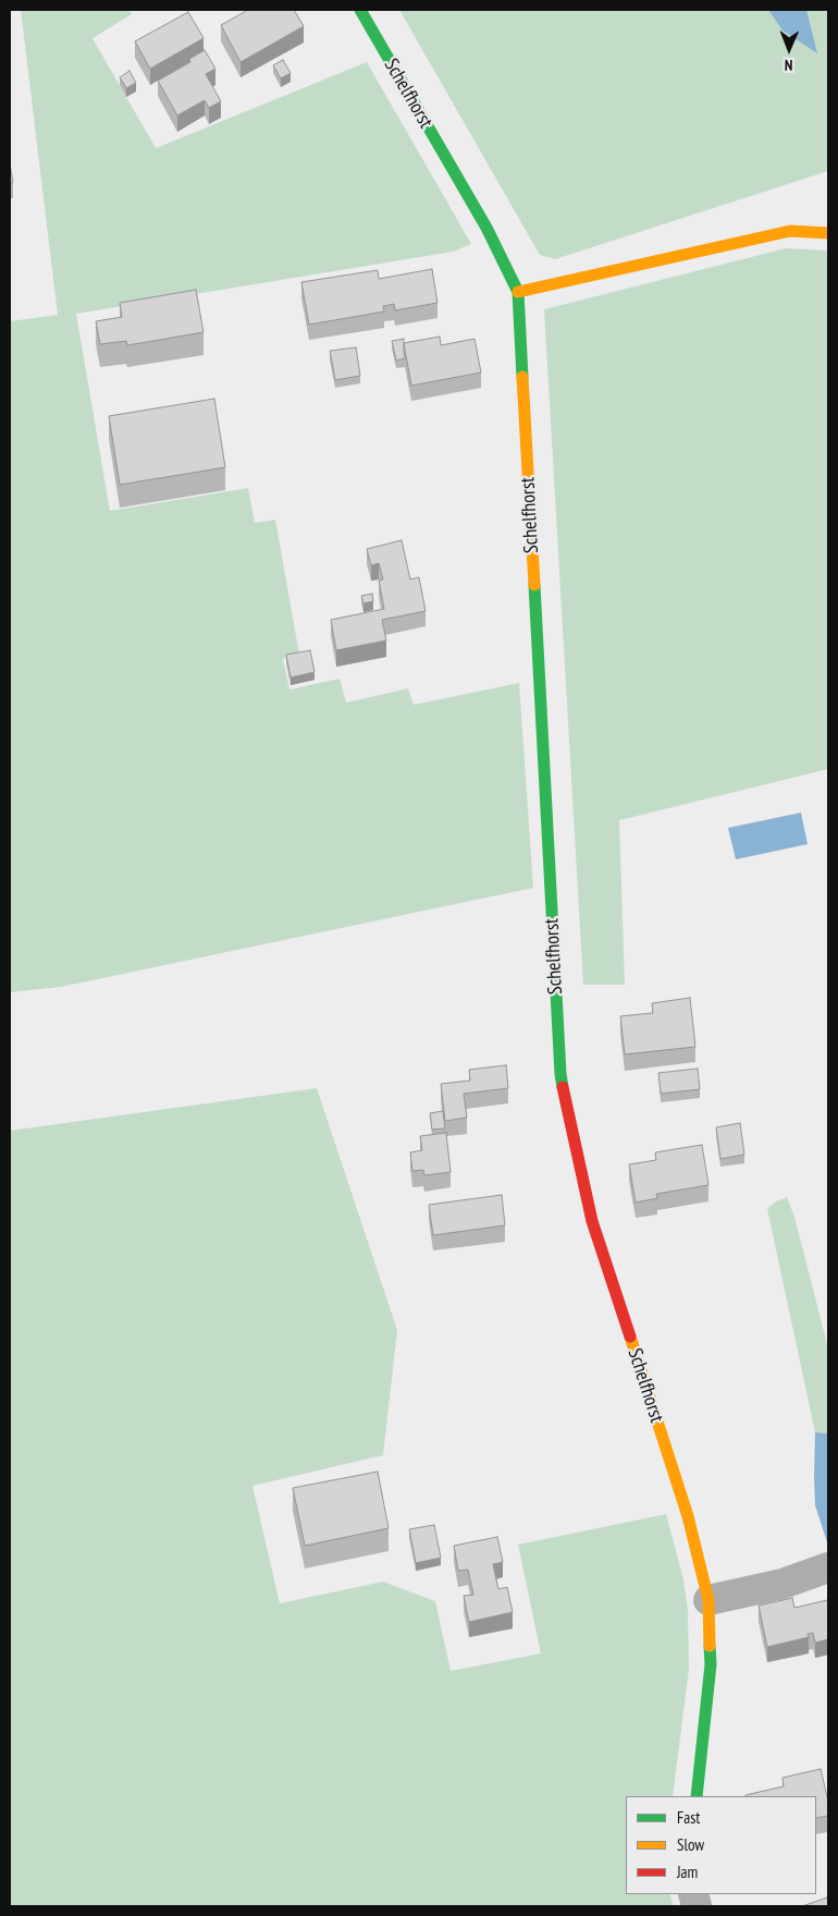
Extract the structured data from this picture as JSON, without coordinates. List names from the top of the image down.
{
  "streets": {
    "street": ["Schelfhorst"]
  },
  "legend": ["Fast", "Slow", "Jam"],
  "north": "bottom"
}
